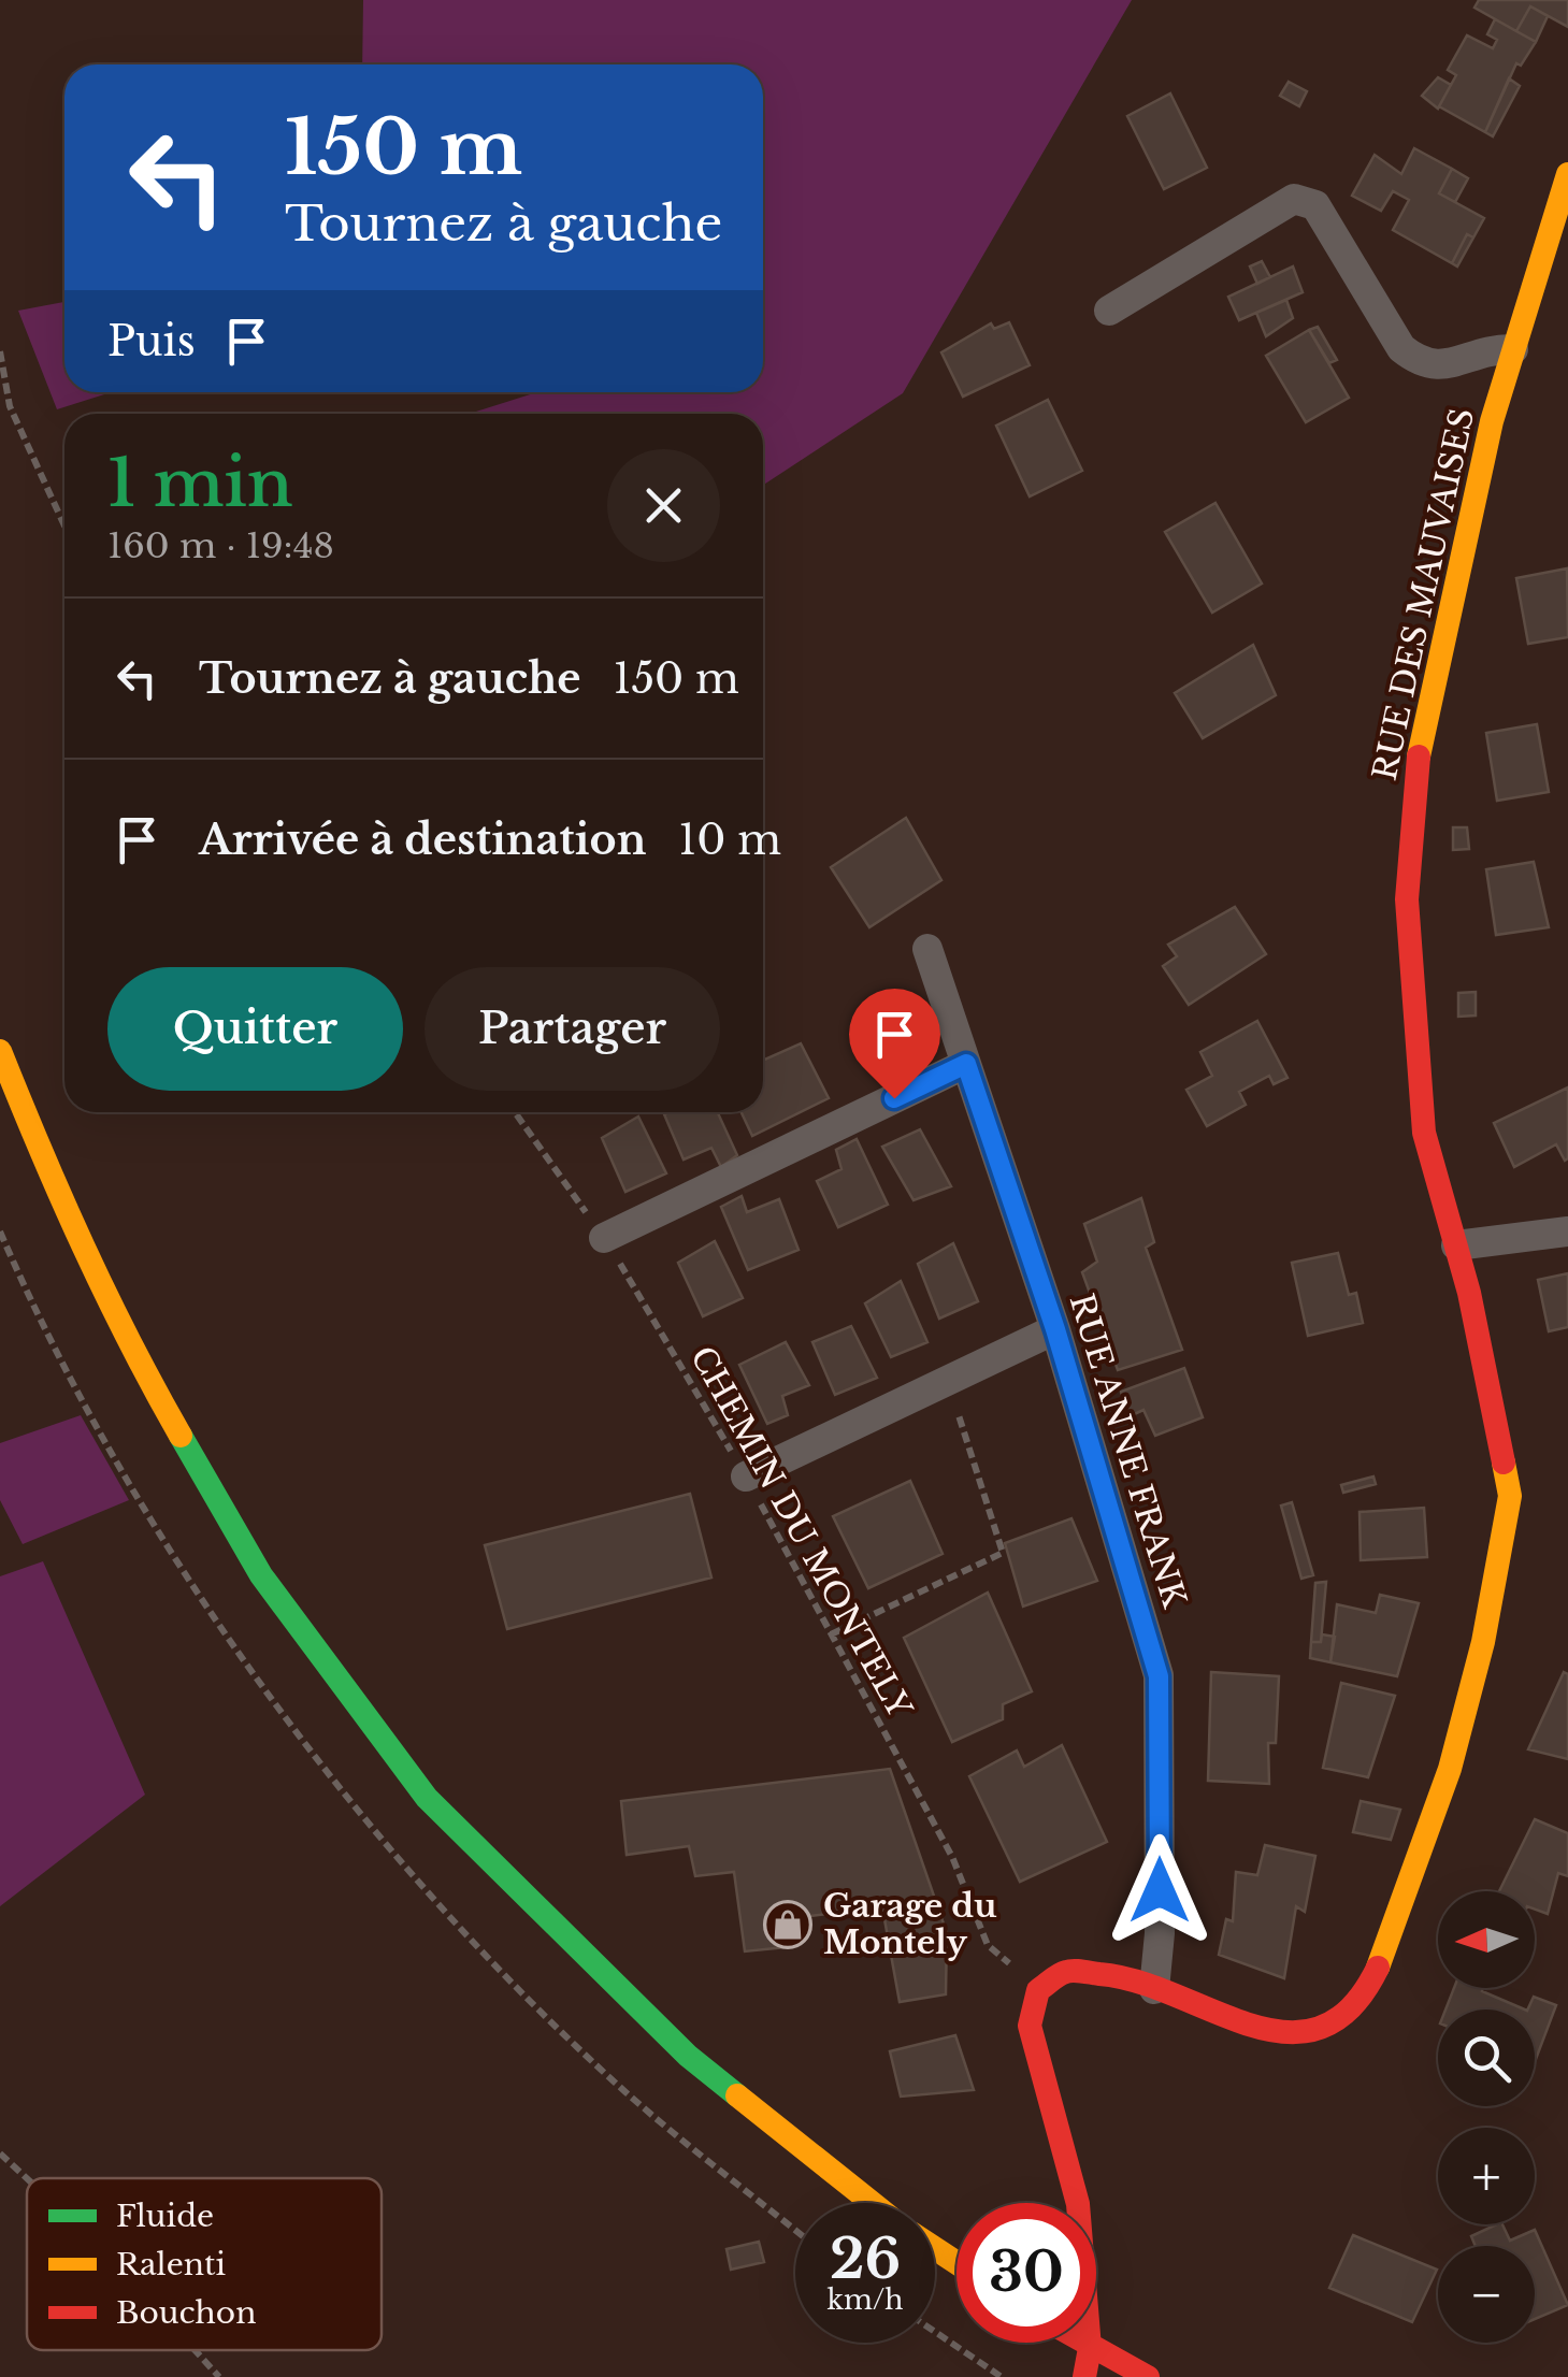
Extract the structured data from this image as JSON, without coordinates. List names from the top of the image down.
{
  "streets": {
    "street": ["RUE DES MAUVAISES", "RUE ANNE FRANK"],
    "path": ["CHEMIN DU MONTELY"]
  },
  "crossings": [
    ["RUE DES MAUVAISES", "RUE ANNE FRANK"],
    ["RUE DES MAUVAISES", "CHEMIN DU MONTELY"]
  ],
  "places": {
    "shop": ["Garage du Montely"]
  },
  "legend": ["Fluide", "Ralenti", "Bouchon"],
  "north": "left",
  "page": {
    "turn": ["150 m", "Tournez à gauche"],
    "then": "Puis",
    "heading": ["1 min", "160 m · 19:48"],
    "list": [
      {
        "name": "Tournez à gauche",
        "value": "150 m"
      },
      {
        "name": "Arrivée à destination",
        "value": "10 m"
      }
    ],
    "buttons": ["Quitter", "Partager"],
    "map_buttons": ["+", "−"],
    "speed": "26 km/h",
    "limit": "30"
  }
}
